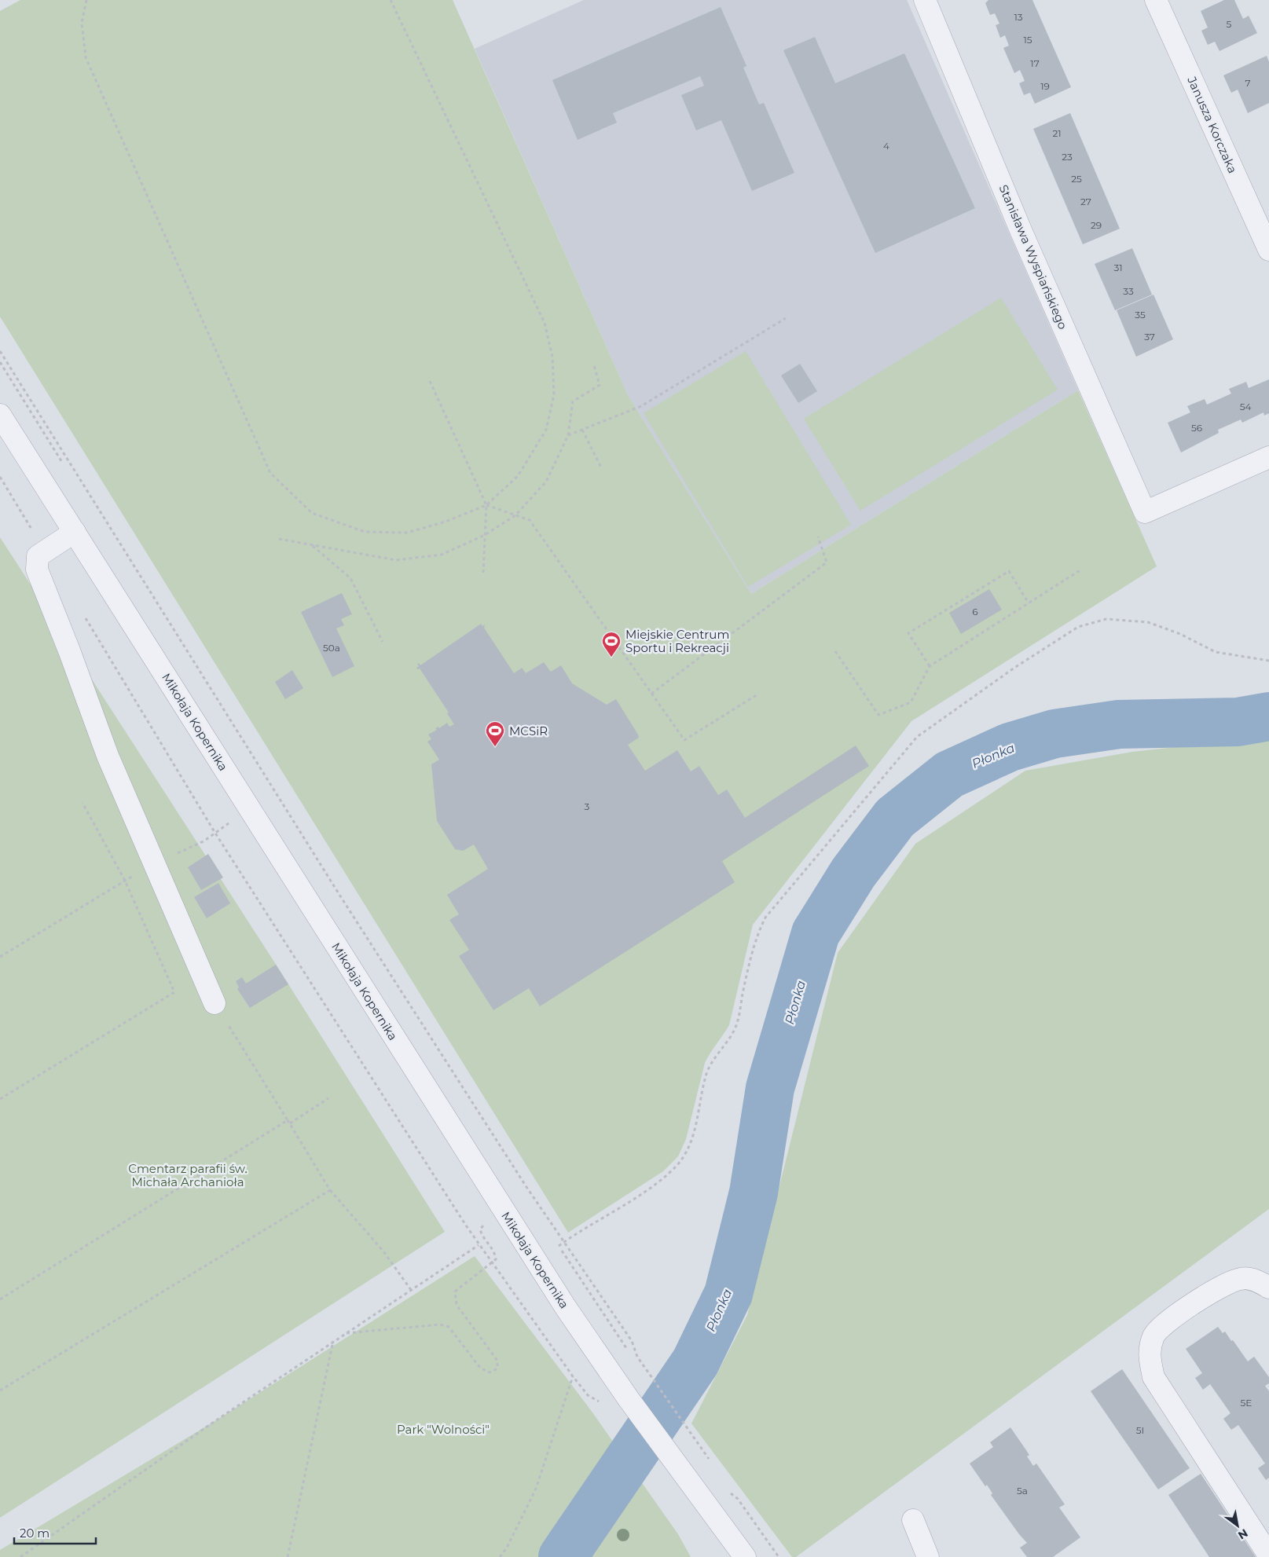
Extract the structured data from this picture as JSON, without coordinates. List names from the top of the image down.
{
  "streets": {
    "street": ["Janusza Korczaka", "Stanisława Wyspiańskiego", "Mikołaja Kopernika"]
  },
  "water": ["Płonka"],
  "parks": ["Cmentarz parafii św. Michała Archanioła", "Park \"Wolności\""],
  "places": {
    "sports": ["Miejskie Centrum Sportu i Rekreacji", "MCSiR"]
  },
  "house_numbers": [
    "13",
    "5",
    "15",
    "17",
    "7",
    "19",
    "21",
    "4",
    "23",
    "25",
    "27",
    "29",
    "31",
    "33",
    "35",
    "37",
    "54",
    "56",
    "6",
    "50a",
    "3",
    "5E",
    "5I",
    "5a"
  ],
  "scale_bar": "20 m",
  "north": "bottom right"
}
